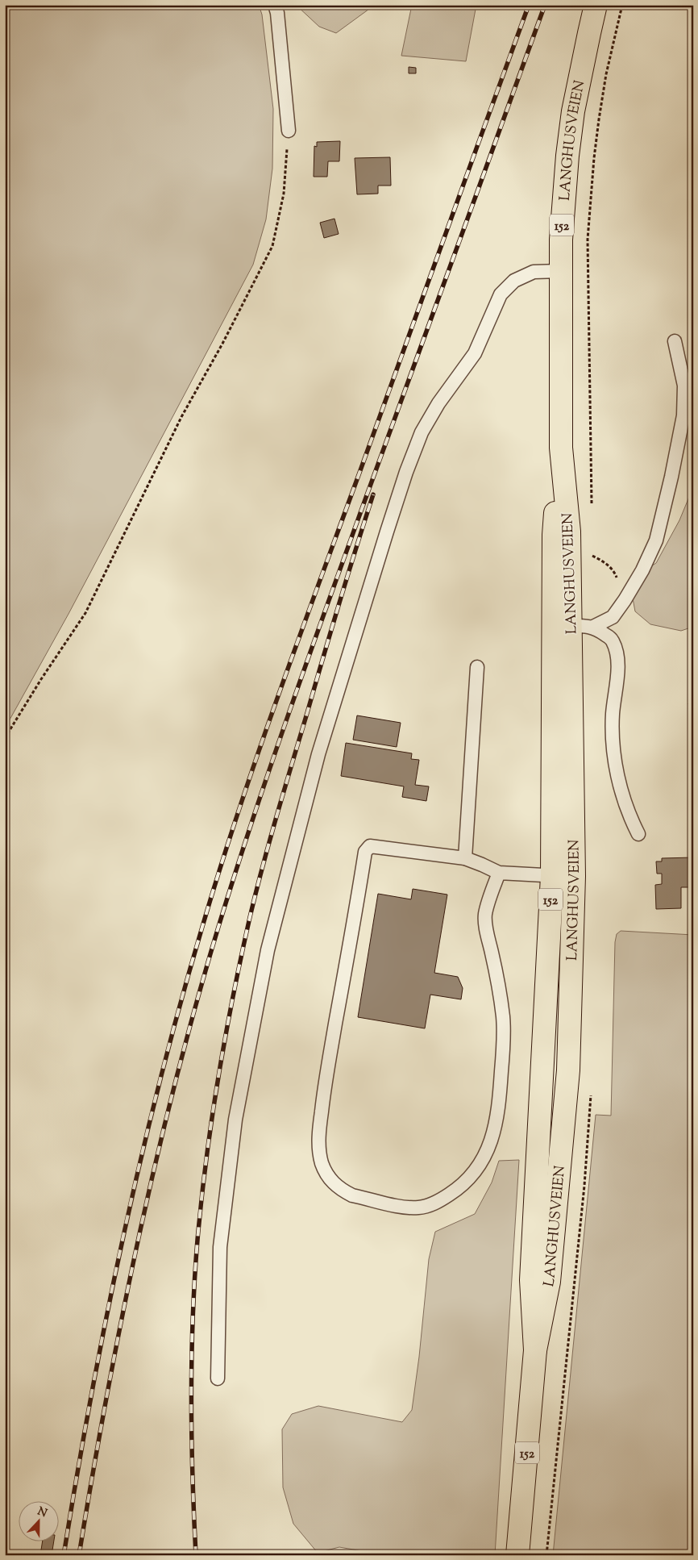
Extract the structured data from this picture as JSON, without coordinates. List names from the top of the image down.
{
  "streets": {
    "main road": ["LANGHUSVEIEN", "152"]
  },
  "north": "top"
}
